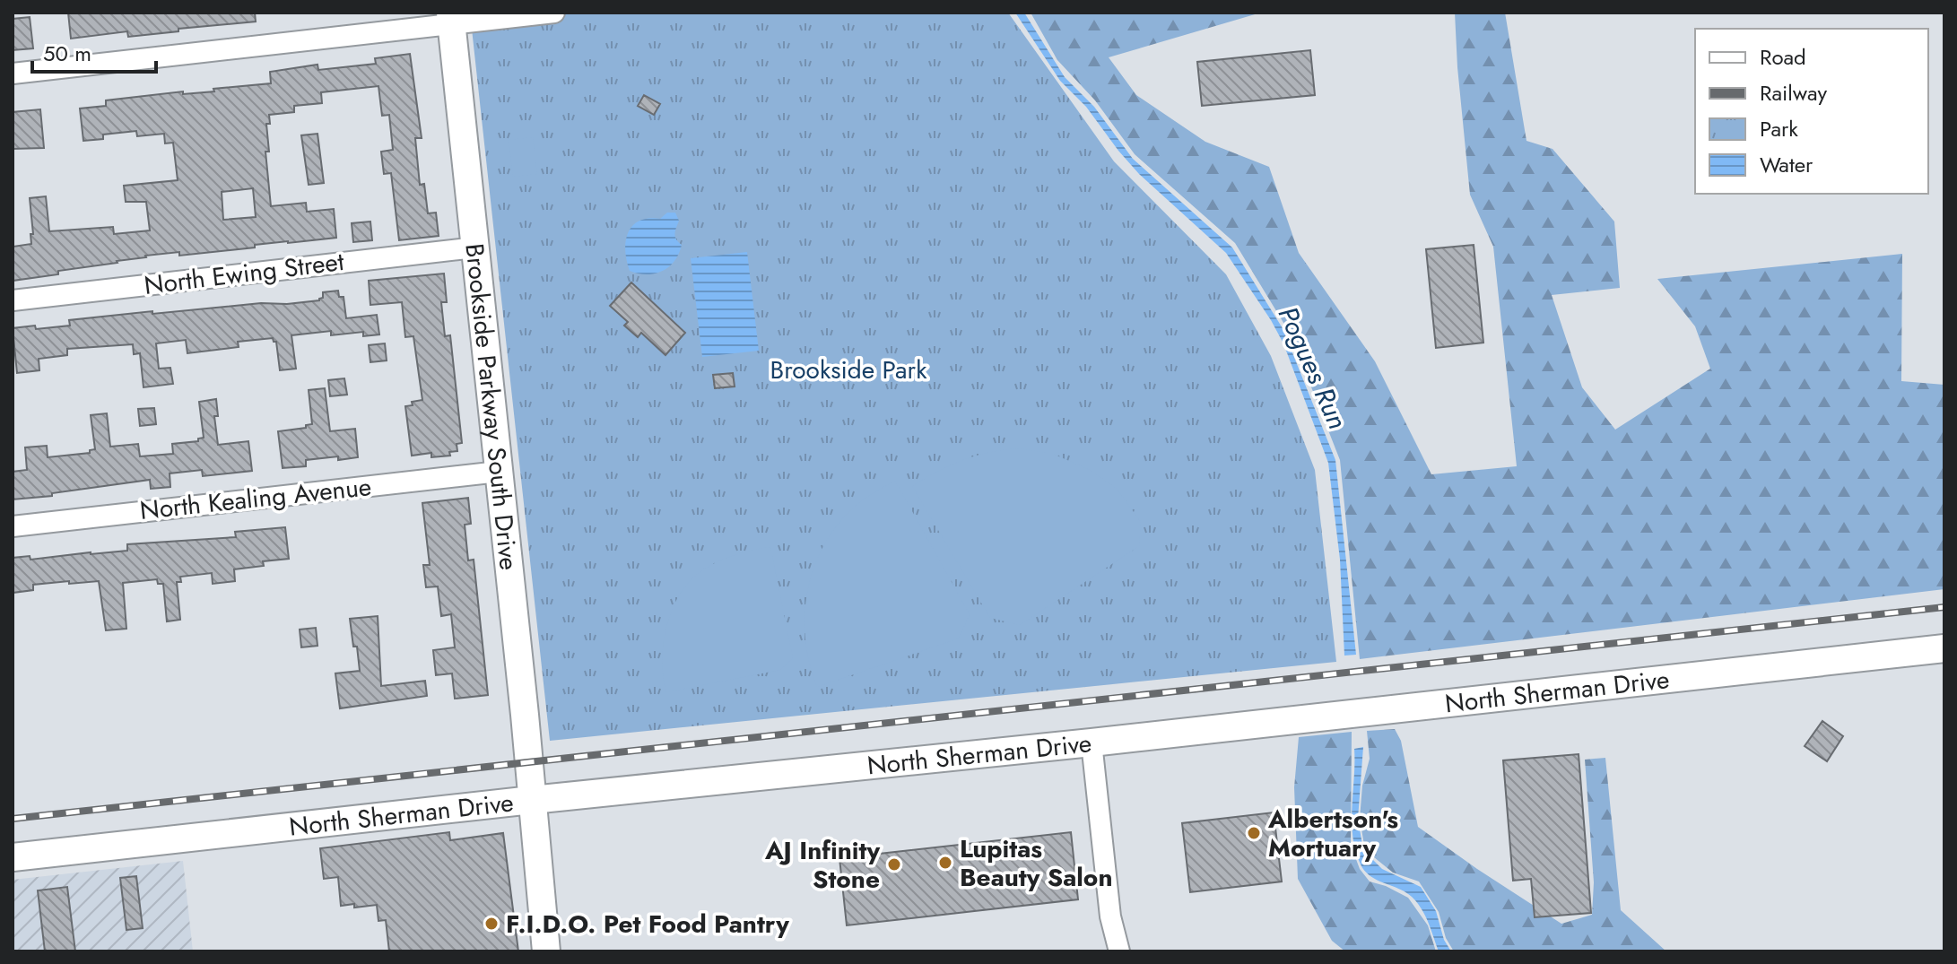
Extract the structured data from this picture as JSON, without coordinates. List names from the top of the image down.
{
  "streets": {
    "main road": ["Brookside Parkway South Drive", "North Sherman Drive"],
    "street": ["North Ewing Street", "North Kealing Avenue"]
  },
  "crossings": [
    ["North Ewing Street", "Brookside Parkway South Drive"],
    ["Brookside Parkway South Drive", "North Kealing Avenue"],
    ["Brookside Parkway South Drive", "North Sherman Drive"]
  ],
  "water": ["Pogues Run"],
  "parks": ["Brookside Park"],
  "places": [
    "Albertson's Mortuary",
    "Lupitas Beauty Salon",
    "AJ Infinity Stone",
    "F.I.D.O. Pet Food Pantry"
  ],
  "legend": [
    "Road",
    "Railway",
    "Park",
    "Water"
  ],
  "scale_bar": "50 m"
}
